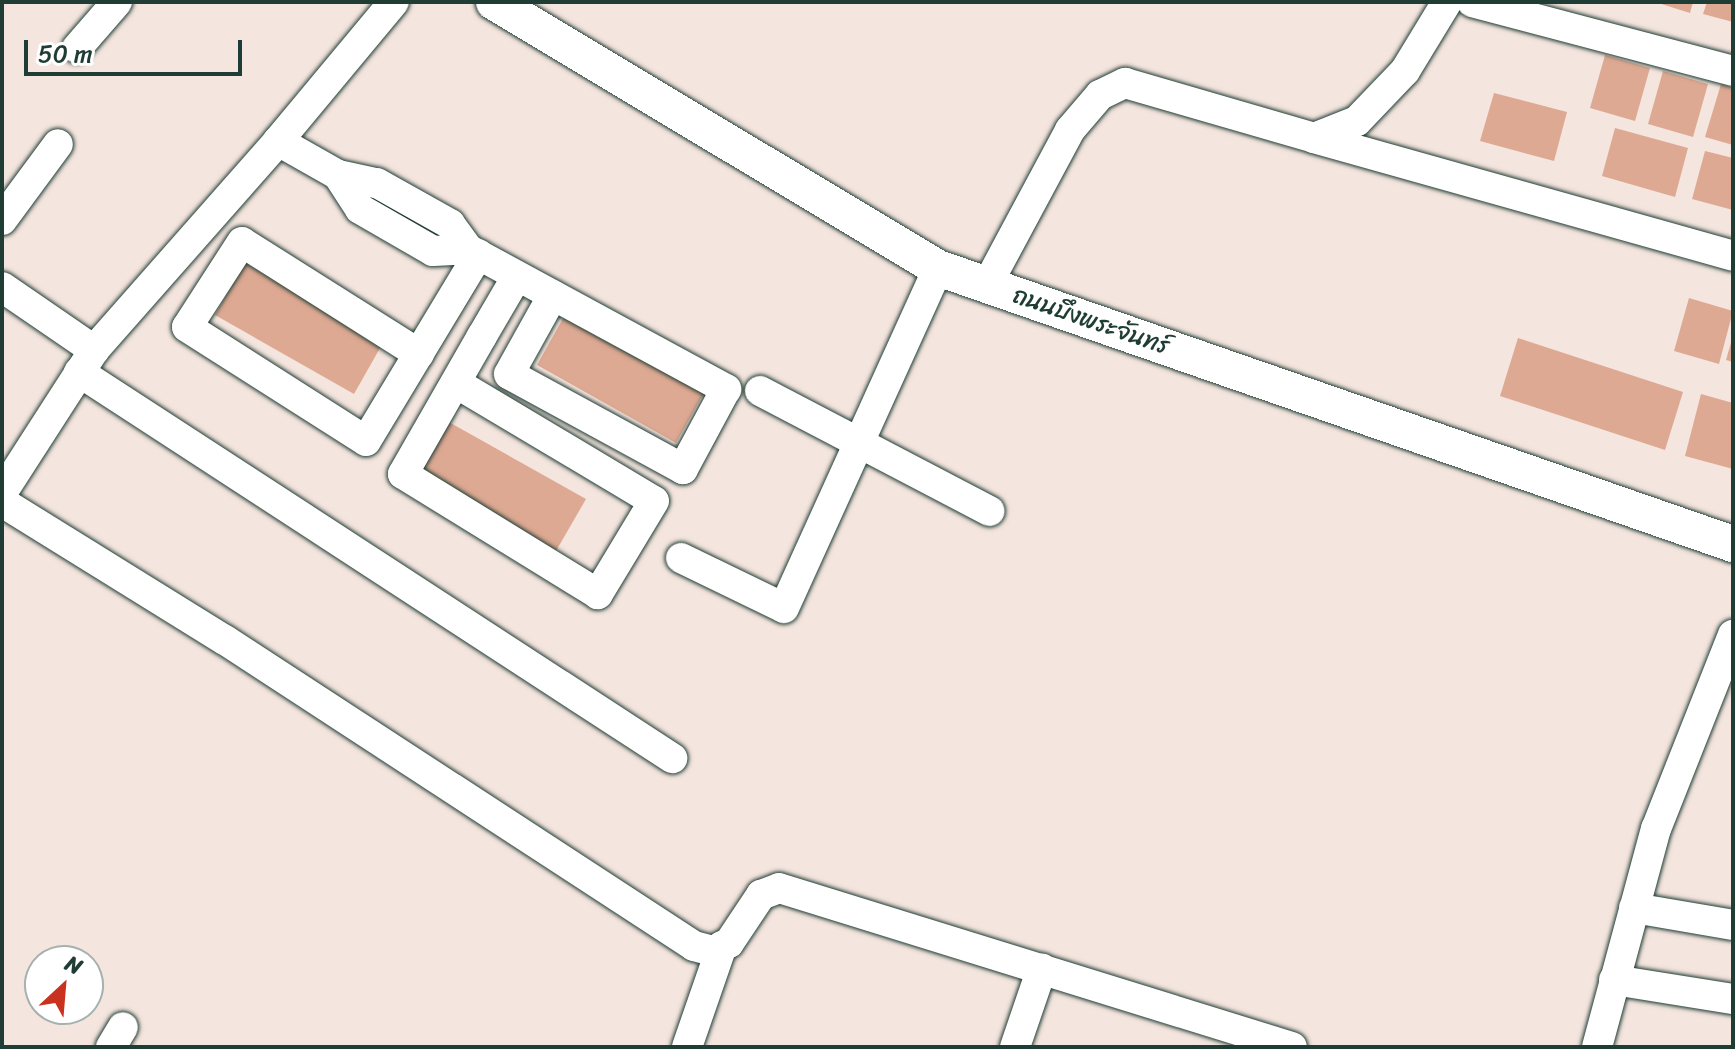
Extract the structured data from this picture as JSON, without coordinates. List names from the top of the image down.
{
  "streets": {
    "street": ["ถนนบึงพระจันทร์"]
  },
  "scale_bar": "50 m",
  "north": "top right"
}
